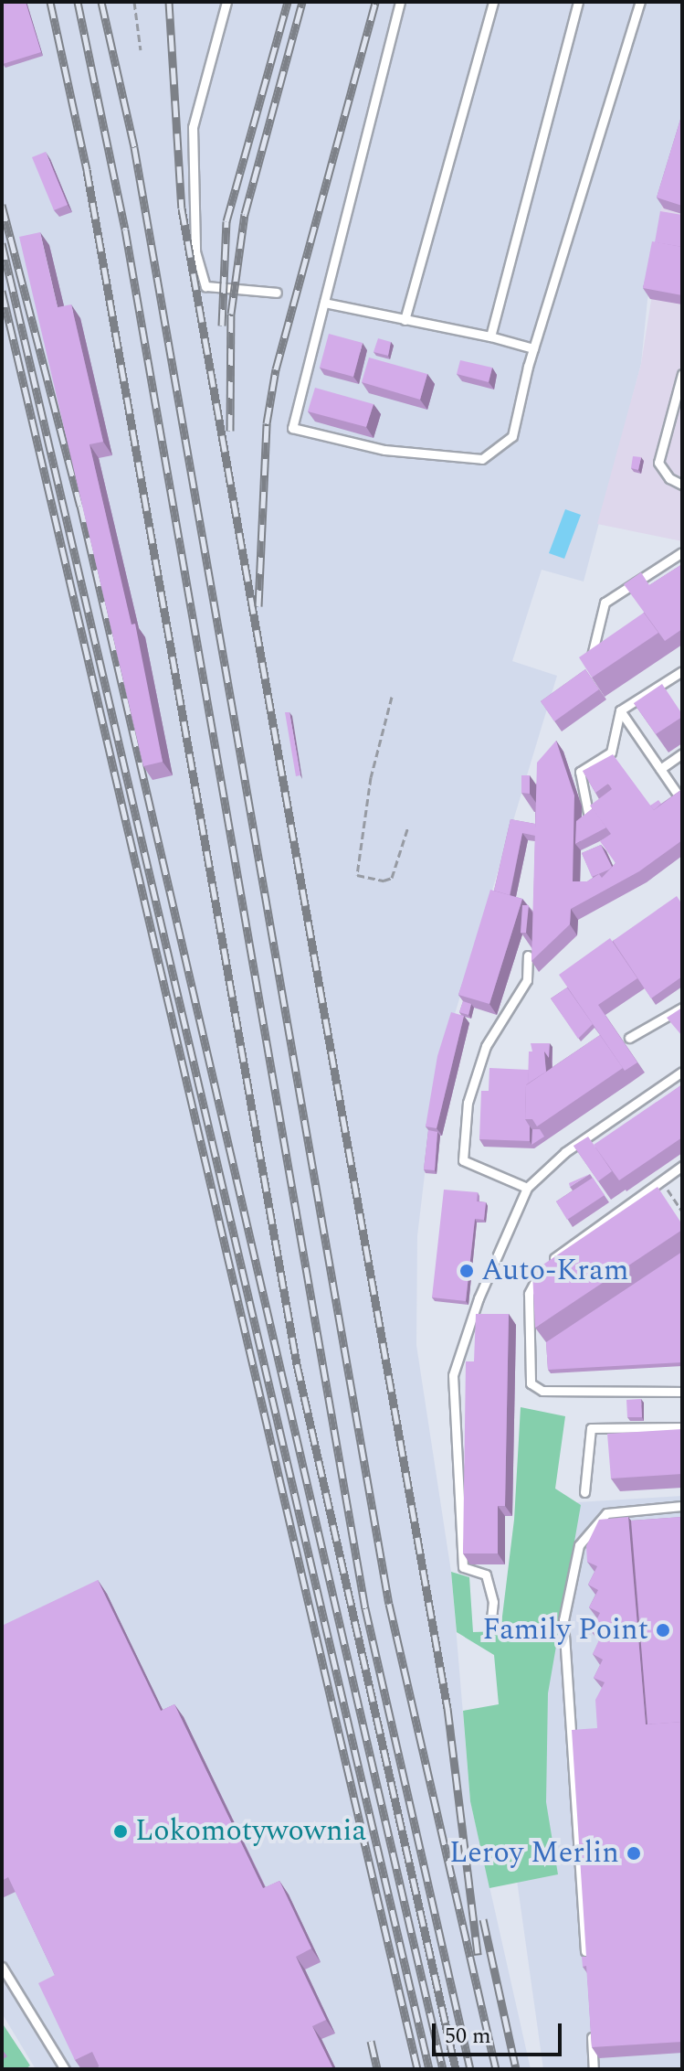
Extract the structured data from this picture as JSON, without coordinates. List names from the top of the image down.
{
  "places": [
    "Auto-Kram",
    "Family Point",
    "Lokomotywownia",
    "Leroy Merlin"
  ],
  "scale_bar": "50 m"
}
